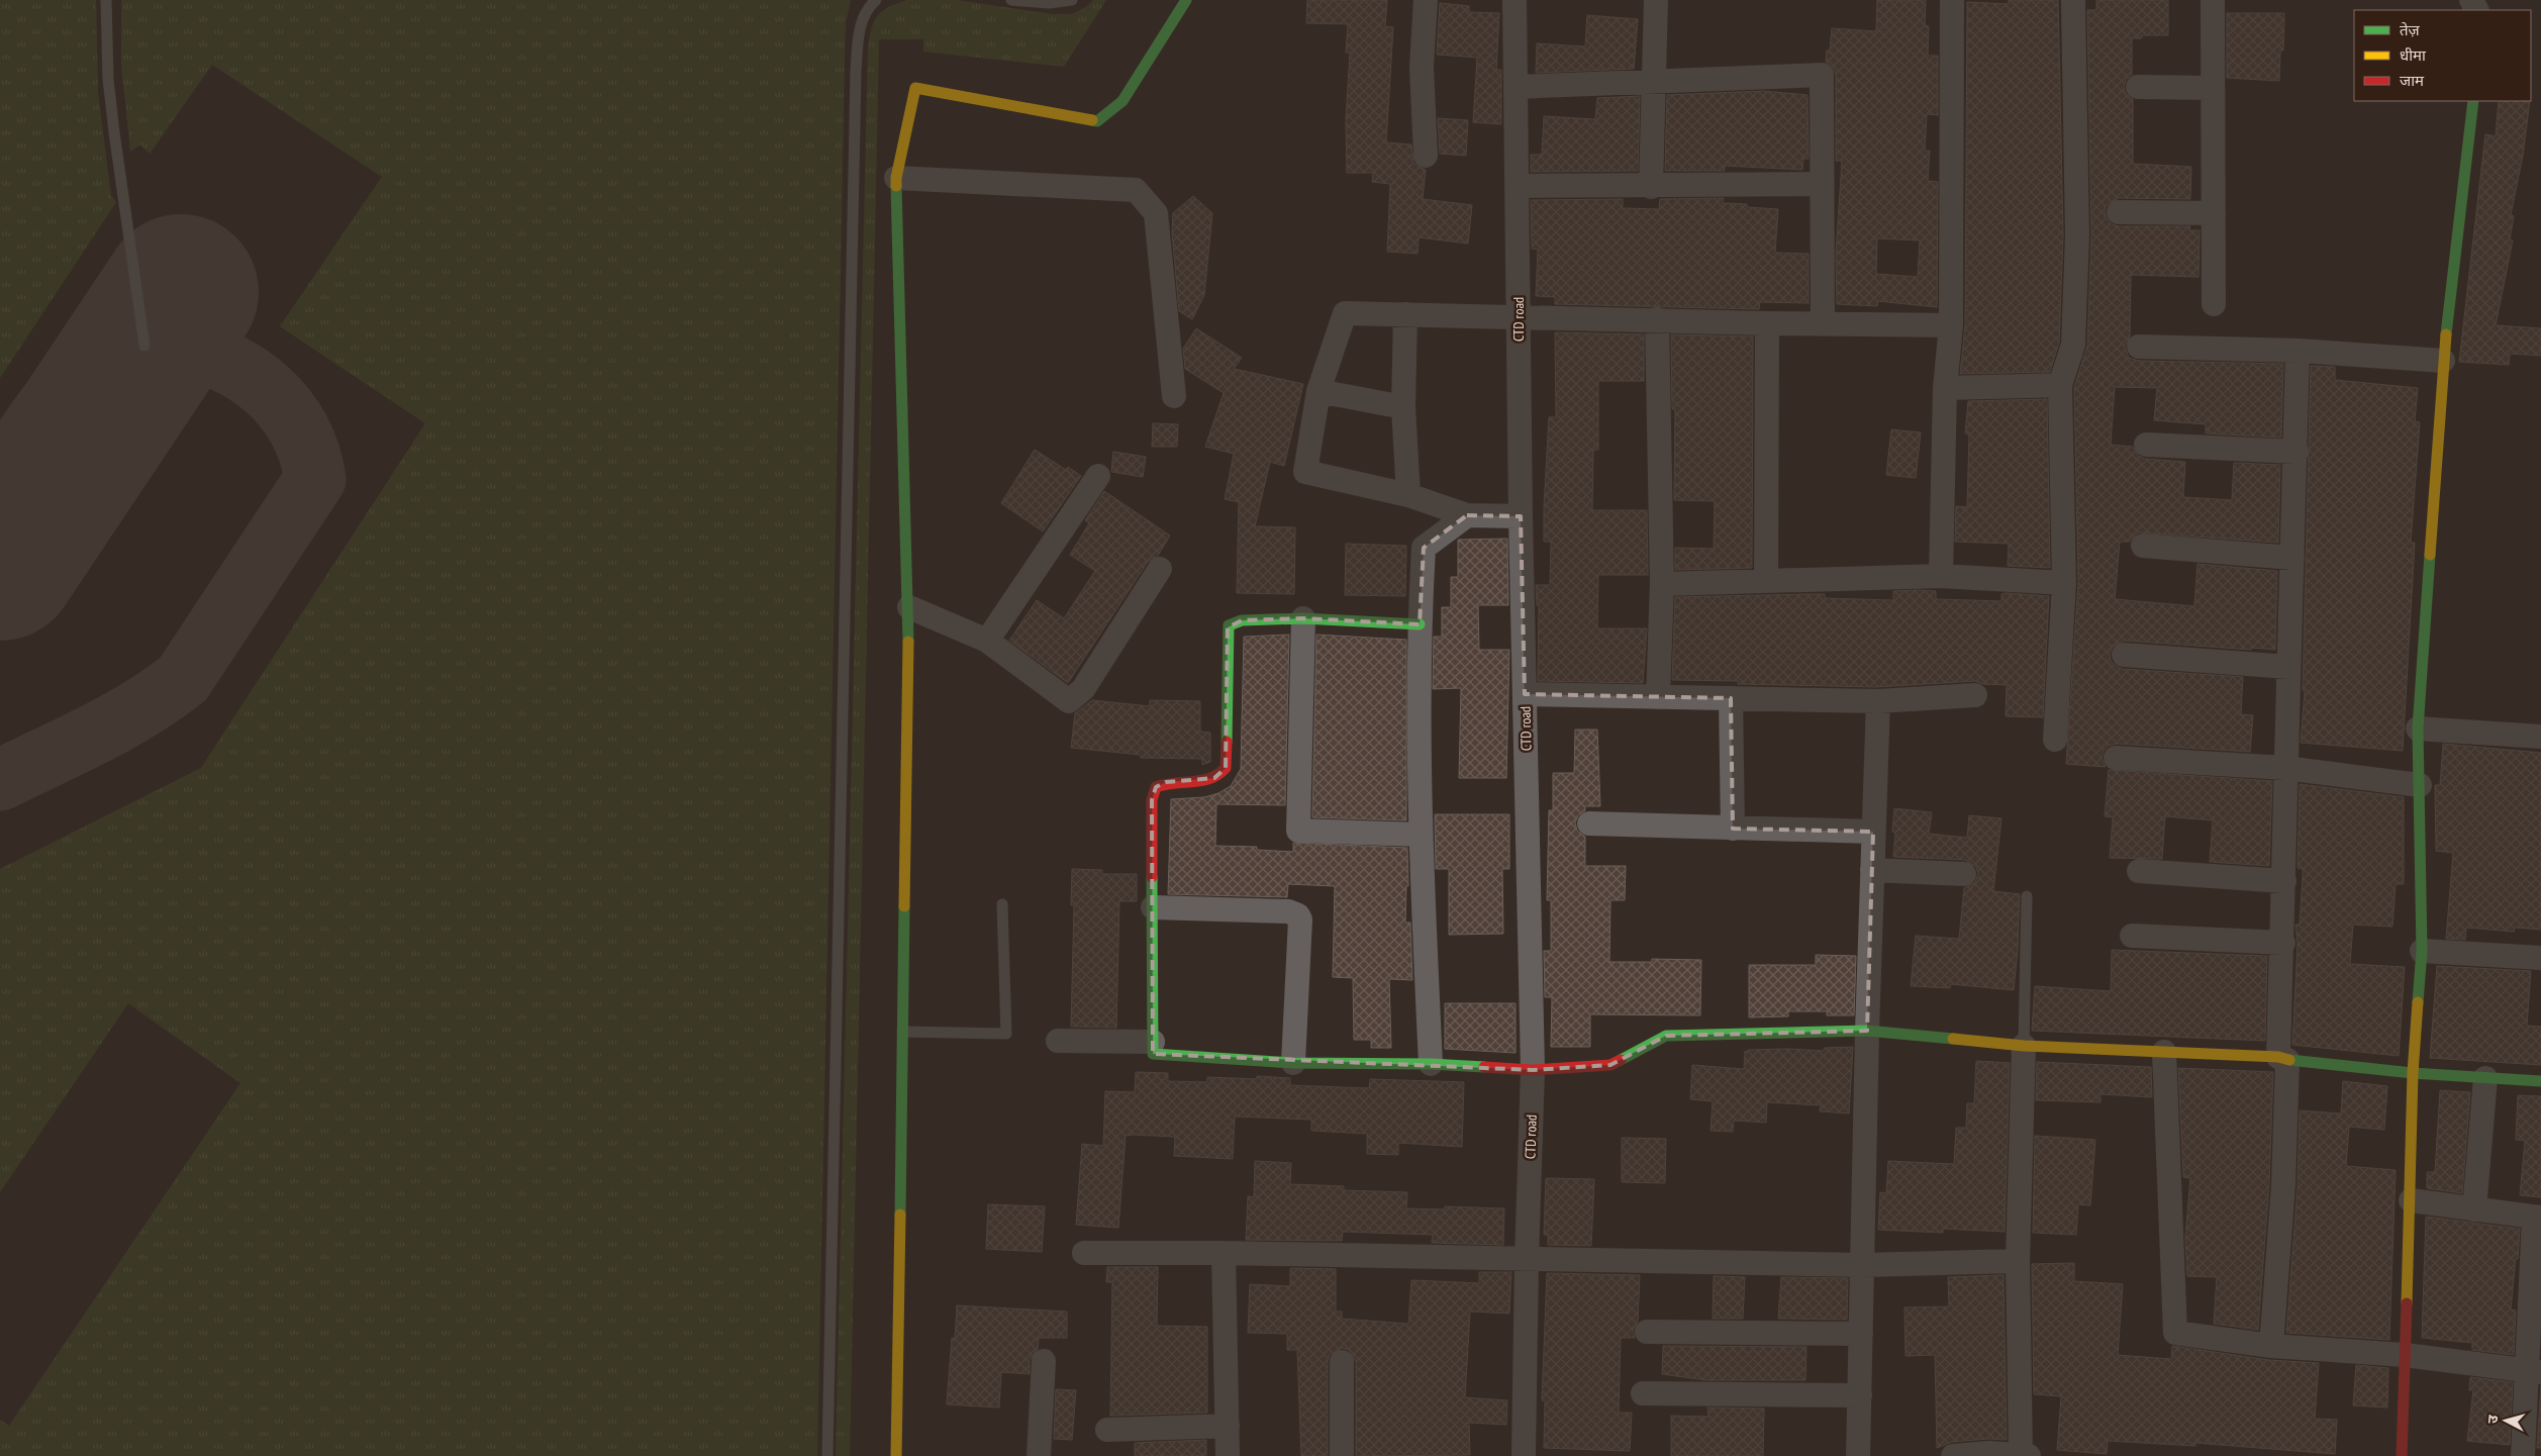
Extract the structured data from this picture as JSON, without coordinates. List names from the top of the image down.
{
  "streets": {
    "street": ["CTD road"]
  },
  "legend": ["तेज़", "धीमा", "जाम"],
  "north": "left"
}
